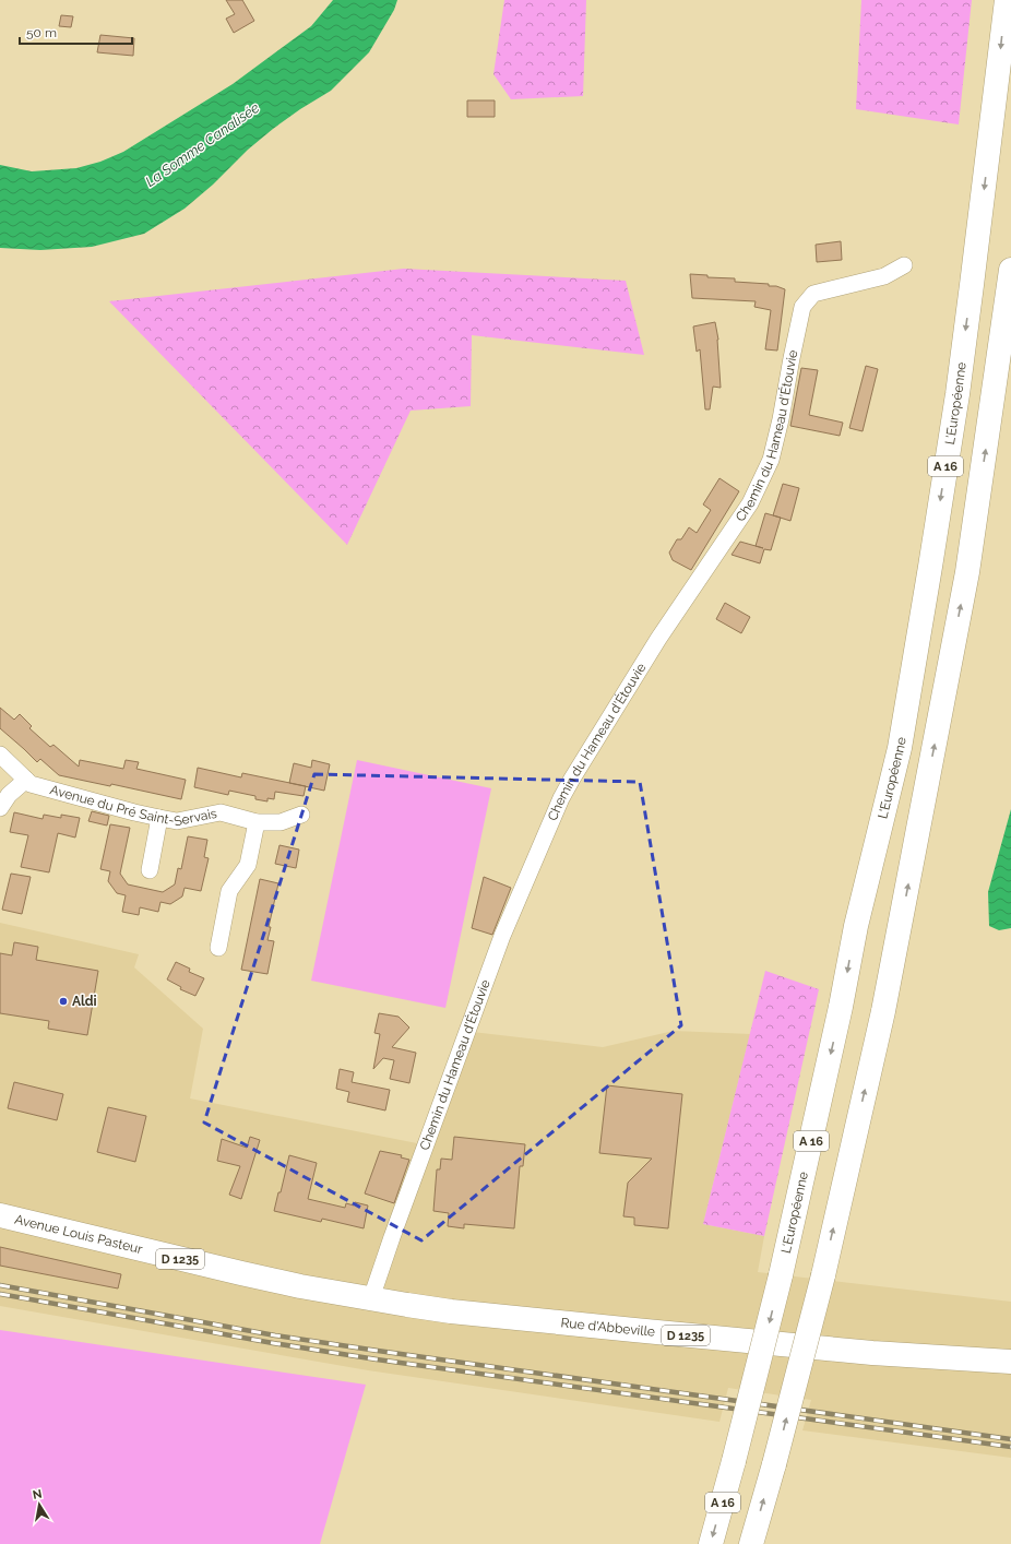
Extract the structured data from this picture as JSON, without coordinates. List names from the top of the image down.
{
  "streets": {
    "main road": [
      "L'Européenne",
      "A 16",
      "Avenue Louis Pasteur",
      "D 1235",
      "Rue d'Abbeville"
    ],
    "street": ["Chemin du Hameau d'Étouvie", "Avenue du Pré Saint-Servais"]
  },
  "crossings": [
    ["Chemin du Hameau d'Étouvie", "Avenue Louis Pasteur"],
    ["Chemin du Hameau d'Étouvie", "Rue d'Abbeville"],
    ["Avenue Louis Pasteur", "Rue d'Abbeville"]
  ],
  "water": ["La Somme Canalisée"],
  "places": ["Aldi"],
  "scale_bar": "50 m",
  "north": "top"
}
